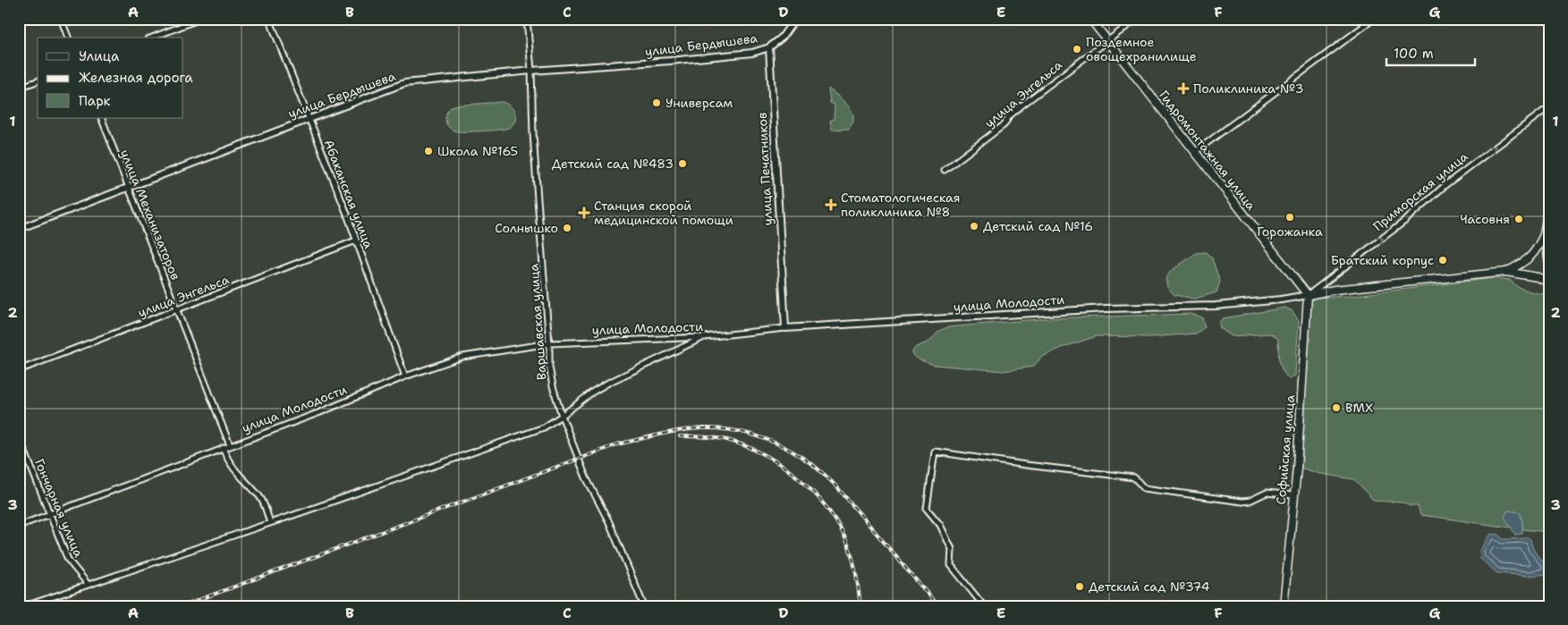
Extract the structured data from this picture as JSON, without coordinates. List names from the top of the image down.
{
  "streets": {
    "main road": ["Гидромонтажная улица", "Софийская улица"],
    "street": [
      "улица Бердышева",
      "улица Энгельса",
      "улица Печатников",
      "Приморская улица",
      "Абаканская улица",
      "улица Механизаторов",
      "улица Молодости",
      "Варшавская улица",
      "Гончарная улица"
    ]
  },
  "crossings": [
    ["улица Бердышева", "улица Печатников"],
    ["улица Бердышева", "Абаканская улица"],
    ["улица Бердышева", "улица Механизаторов"],
    ["улица Бердышева", "Варшавская улица"],
    ["улица Энгельса", "Гидромонтажная улица"],
    ["улица Энгельса", "Абаканская улица"],
    ["улица Энгельса", "улица Механизаторов"],
    ["Гидромонтажная улица", "Приморская улица"],
    ["Гидромонтажная улица", "улица Молодости"],
    ["Гидромонтажная улица", "Софийская улица"],
    ["улица Печатников", "улица Молодости"],
    ["Приморская улица", "улица Молодости"],
    ["Приморская улица", "Софийская улица"],
    ["Абаканская улица", "улица Молодости"],
    ["улица Механизаторов", "улица Молодости"],
    ["улица Молодости", "Варшавская улица"],
    ["улица Молодости", "Софийская улица"],
    ["улица Молодости", "Гончарная улица"]
  ],
  "one_way": ["Приморская улица"],
  "places": {
    "other": [
      "Поздемное овощехранилище",
      "Универсам",
      "Школа №165",
      "Детский сад №483",
      "Горожанка",
      "Часовня",
      "Детский сад №16",
      "Солнышко",
      "Братский корпус",
      "BMX",
      "Детский сад №374"
    ],
    "health": ["Поликлиника №3", "Стоматологическая поликлиника №8", "Станция скорой медицинской помощи"]
  },
  "legend": ["Улица", "Железная дорога", "Парк"],
  "scale_bar": "100 m",
  "grid": {
    "columns": [
      "A",
      "B",
      "C",
      "D",
      "E",
      "F",
      "G"
    ],
    "rows": ["1", "2", "3"]
  }
}
